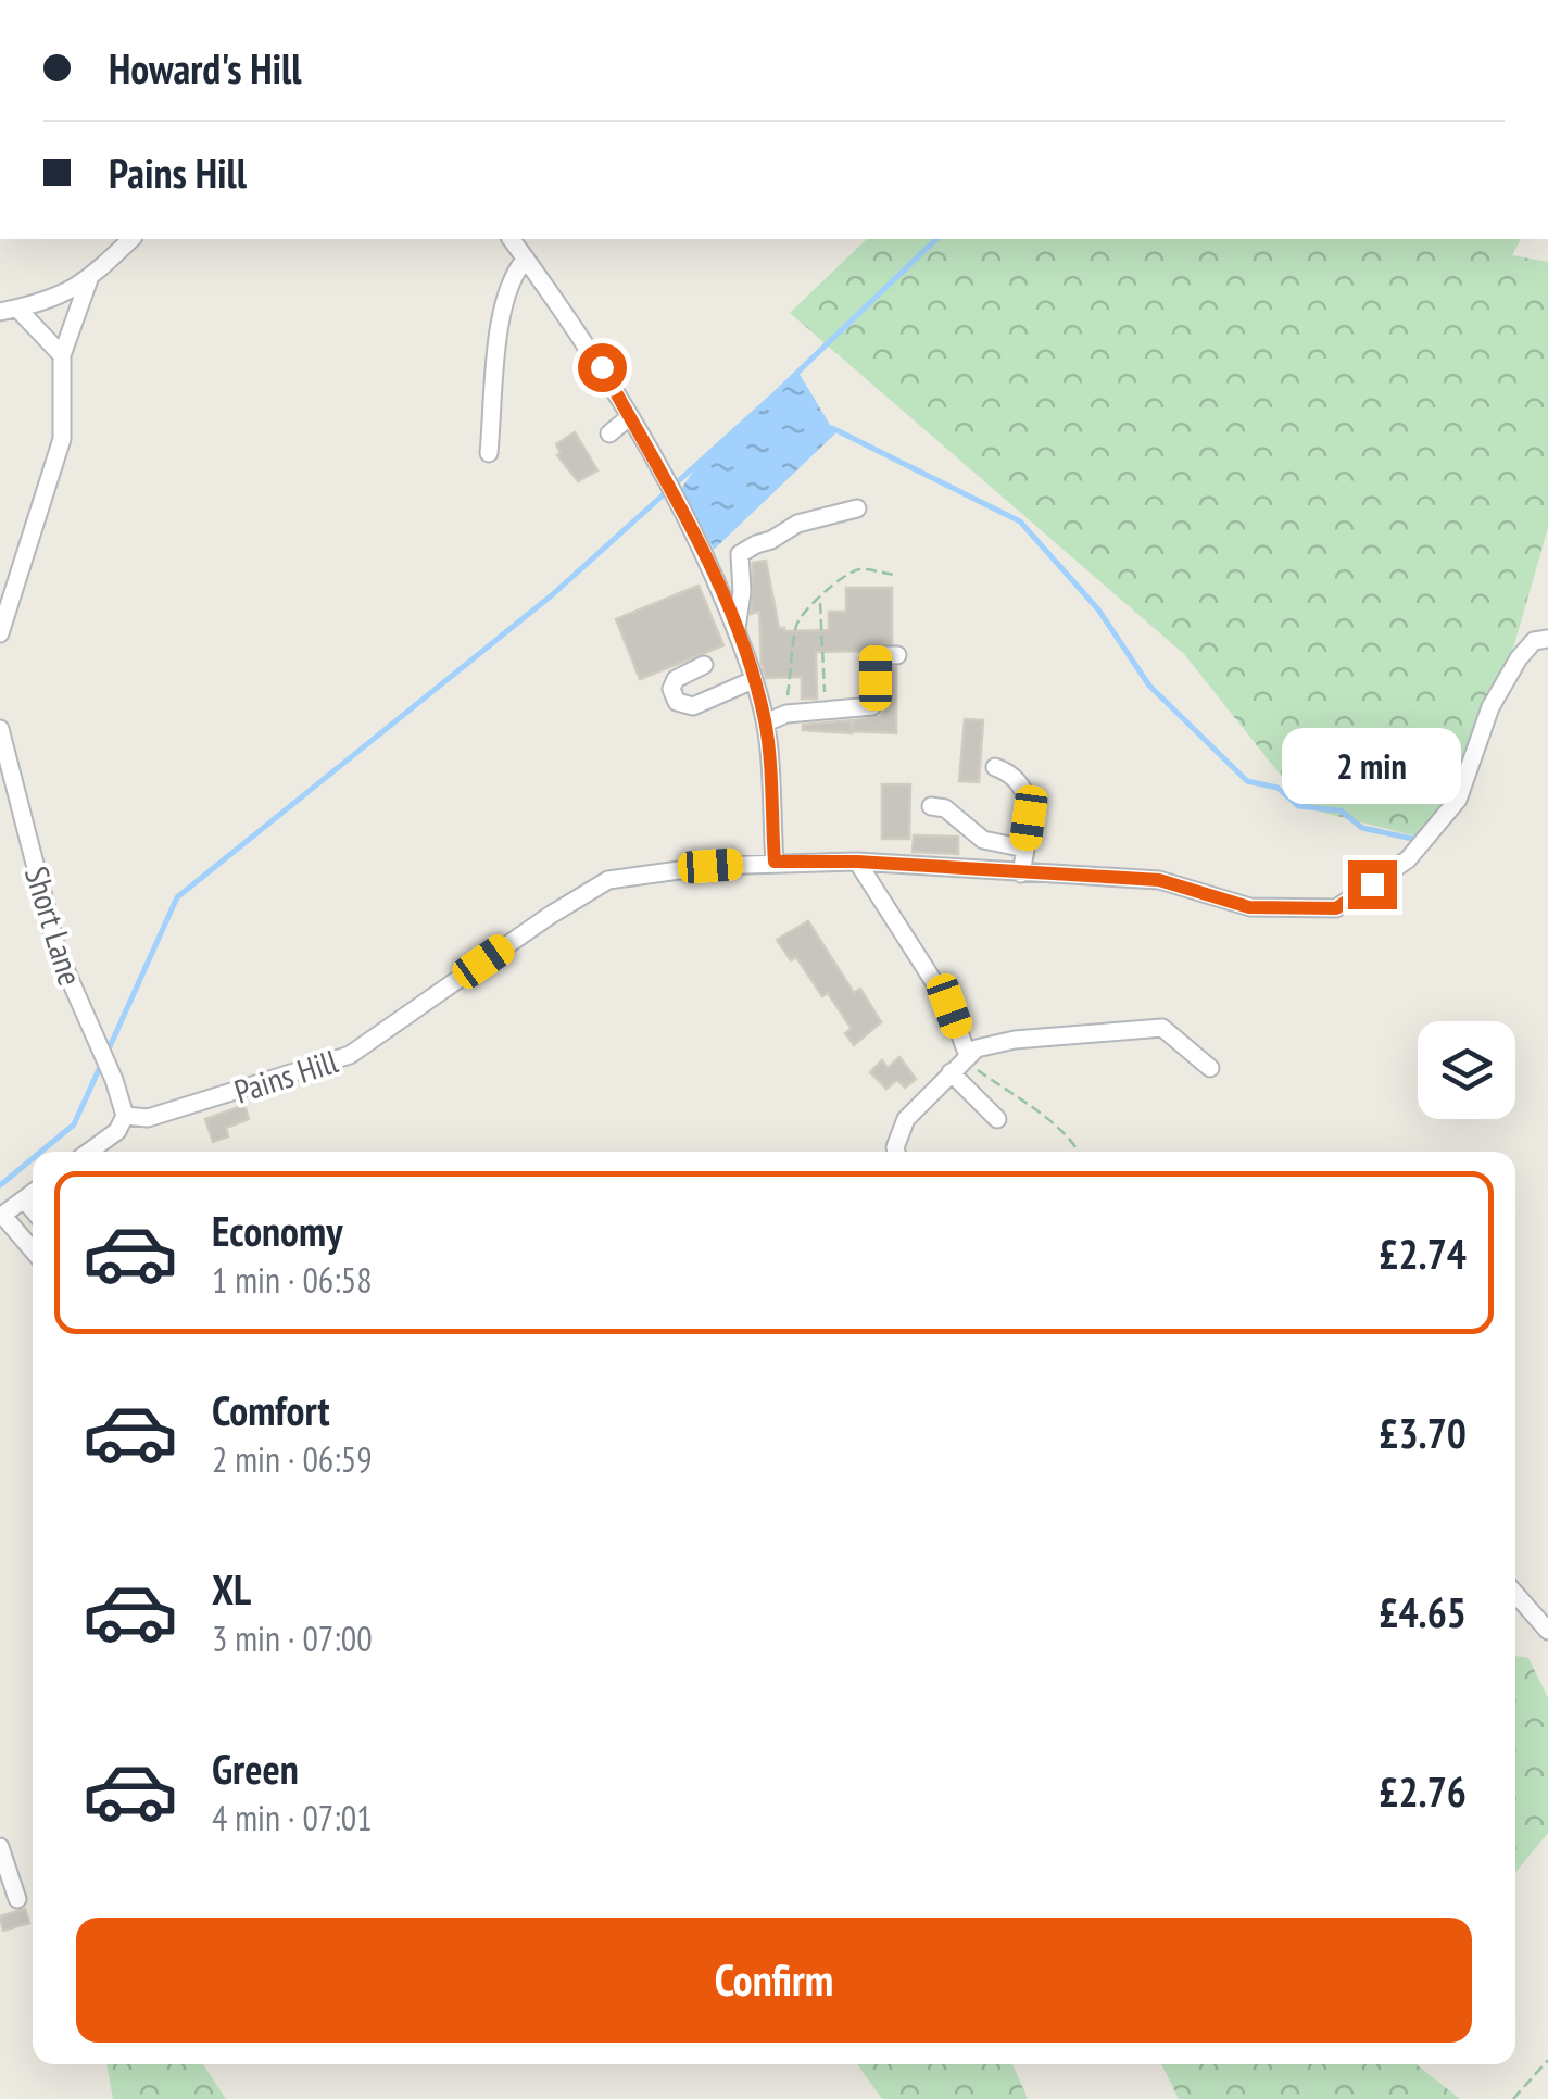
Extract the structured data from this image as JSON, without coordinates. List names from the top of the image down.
{
  "streets": {
    "street": ["Short Lane", "Pains Hill"]
  },
  "crossings": [
    ["Short Lane", "Pains Hill"]
  ],
  "page": {
    "banner": ["Howard's Hill", "Pains Hill"],
    "bubble": "2 min",
    "list": [
      {
        "name": "Economy",
        "note": "1 min · 06:58",
        "value": "£2.74"
      },
      {
        "name": "Comfort",
        "note": "2 min · 06:59",
        "value": "£3.70"
      },
      {
        "name": "XL",
        "note": "3 min · 07:00",
        "value": "£4.65"
      },
      {
        "name": "Green",
        "note": "4 min · 07:01",
        "value": "£2.76"
      }
    ],
    "buttons": "Confirm"
  }
}
